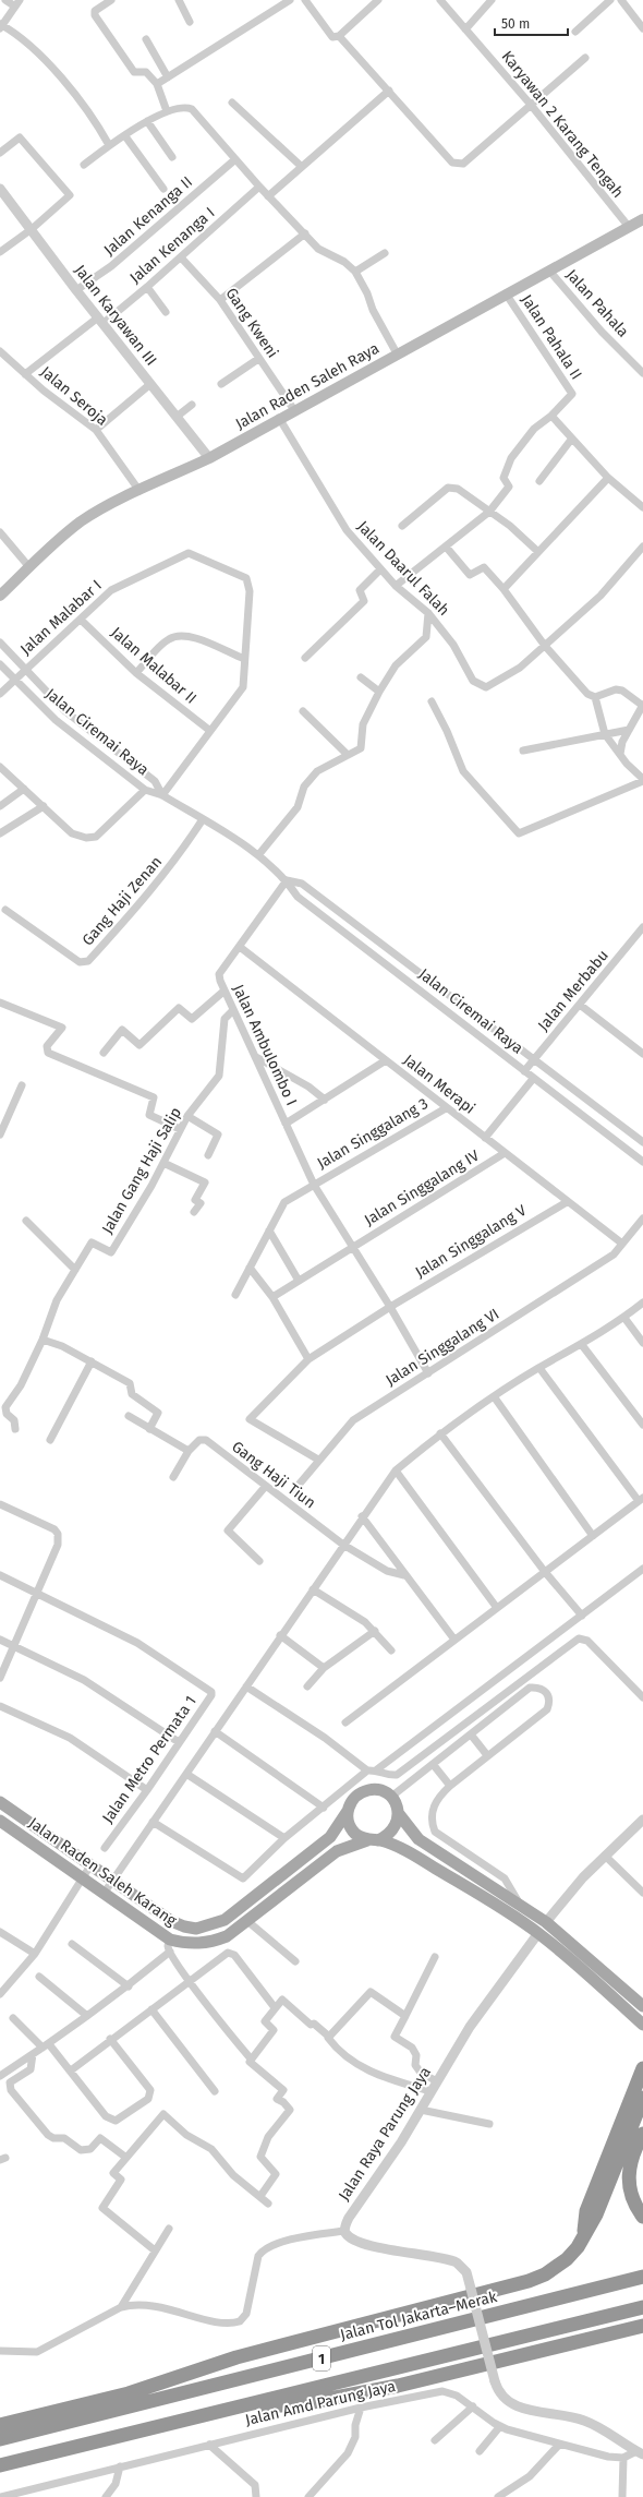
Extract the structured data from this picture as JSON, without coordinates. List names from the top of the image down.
{
  "streets": {
    "highway": ["Jalan Tol Jakarta–Merak", "1"],
    "main road": ["Jalan Raden Saleh Raya", "Jalan Raden Saleh Karang"],
    "street": [
      "Karyawan 2 Karang Tengah",
      "Jalan Kenanga II",
      "Jalan Kenanga I",
      "Jalan Pahala",
      "Jalan Karyawan III",
      "Gang Kweni",
      "Jalan Pahala II",
      "Jalan Seroja",
      "Jalan Daarul Falah",
      "Jalan Malabar I",
      "Jalan Malabar II",
      "Jalan Ciremai Raya",
      "Gang Haji Zenan",
      "Jalan Merbabu",
      "Jalan Ambulombo I",
      "Jalan Merapi",
      "Jalan Singgalang 3",
      "Jalan Gang Haji Salip",
      "Jalan Singgalang IV",
      "Jalan Singgalang V",
      "Jalan Singgalang VI",
      "Gang Haji Tiun",
      "Jalan Metro Permata 1",
      "Jalan Raya Parung Jaya",
      "Jalan Amd Parung Jaya"
    ]
  },
  "crossings": [
    ["Karyawan 2 Karang Tengah", "Jalan Raden Saleh Raya"],
    ["Jalan Kenanga II", "Jalan Karyawan III"],
    ["Jalan Kenanga I", "Jalan Karyawan III"],
    ["Jalan Kenanga I", "Gang Kweni"],
    ["Jalan Kenanga I", "Jalan Seroja"],
    ["Jalan Pahala", "Jalan Raden Saleh Raya"],
    ["Jalan Karyawan III", "Jalan Raden Saleh Raya"],
    ["Gang Kweni", "Jalan Raden Saleh Raya"],
    ["Jalan Pahala II", "Jalan Raden Saleh Raya"],
    ["Jalan Raden Saleh Raya", "Jalan Seroja"],
    ["Jalan Raden Saleh Raya", "Jalan Daarul Falah"],
    ["Jalan Malabar I", "Jalan Malabar II"],
    ["Jalan Malabar I", "Jalan Ciremai Raya"],
    ["Jalan Ciremai Raya", "Gang Haji Zenan"],
    ["Jalan Ciremai Raya", "Jalan Merbabu"],
    ["Jalan Ciremai Raya", "Jalan Ambulombo I"],
    ["Jalan Ambulombo I", "Jalan Merapi"],
    ["Jalan Ambulombo I", "Jalan Singgalang 3"],
    ["Jalan Ambulombo I", "Jalan Gang Haji Salip"],
    ["Jalan Ambulombo I", "Jalan Singgalang IV"],
    ["Jalan Ambulombo I", "Jalan Singgalang V"],
    ["Jalan Ambulombo I", "Jalan Singgalang VI"],
    ["Jalan Merapi", "Jalan Singgalang 3"],
    ["Jalan Merapi", "Jalan Singgalang IV"],
    ["Jalan Merapi", "Jalan Singgalang V"],
    ["Jalan Merapi", "Jalan Singgalang VI"],
    ["Jalan Singgalang V", "Jalan Singgalang VI"]
  ],
  "scale_bar": "50 m"
}
